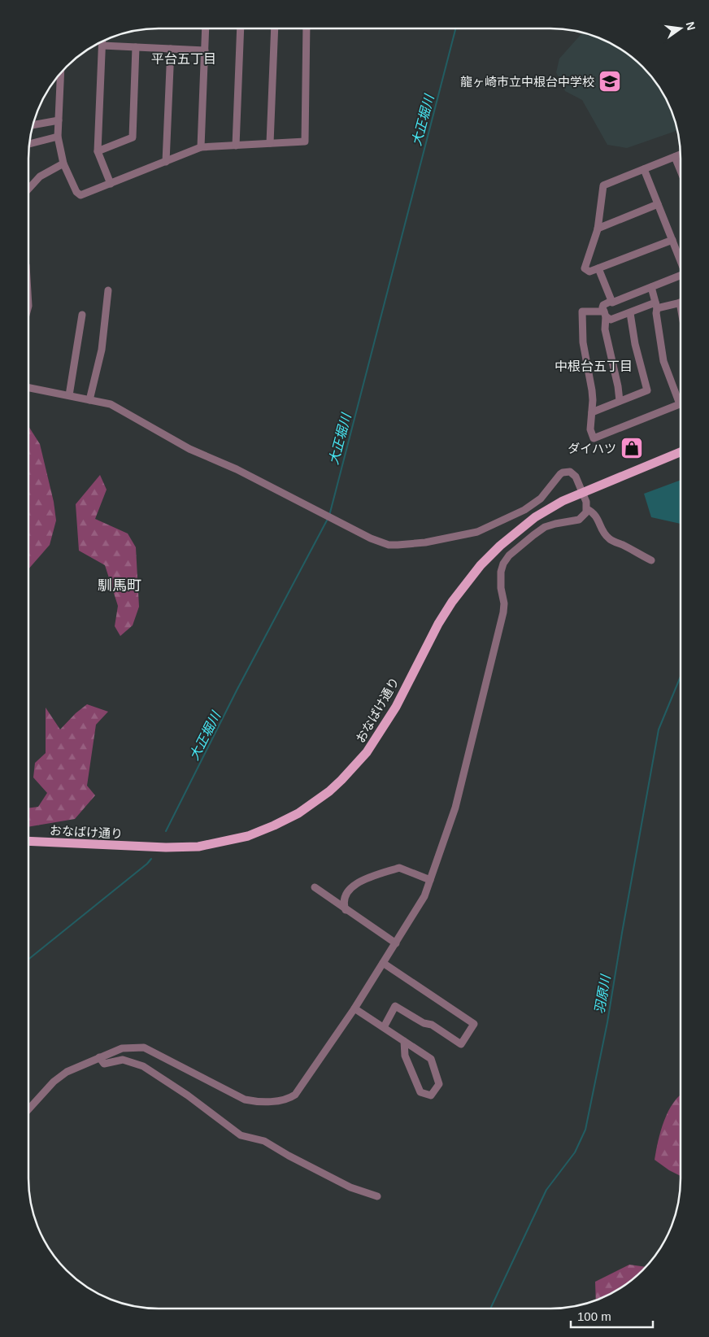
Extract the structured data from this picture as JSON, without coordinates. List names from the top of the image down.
{
  "streets": {
    "main road": ["おなばけ通り"]
  },
  "districts": ["平台五丁目", "中根台五丁目", "馴馬町"],
  "water": ["大正堀川", "羽原川"],
  "places": {
    "school or university": ["龍ヶ崎市立中根台中学校"],
    "shop": ["ダイハツ"]
  },
  "scale_bar": "100 m",
  "north": "right"
}
